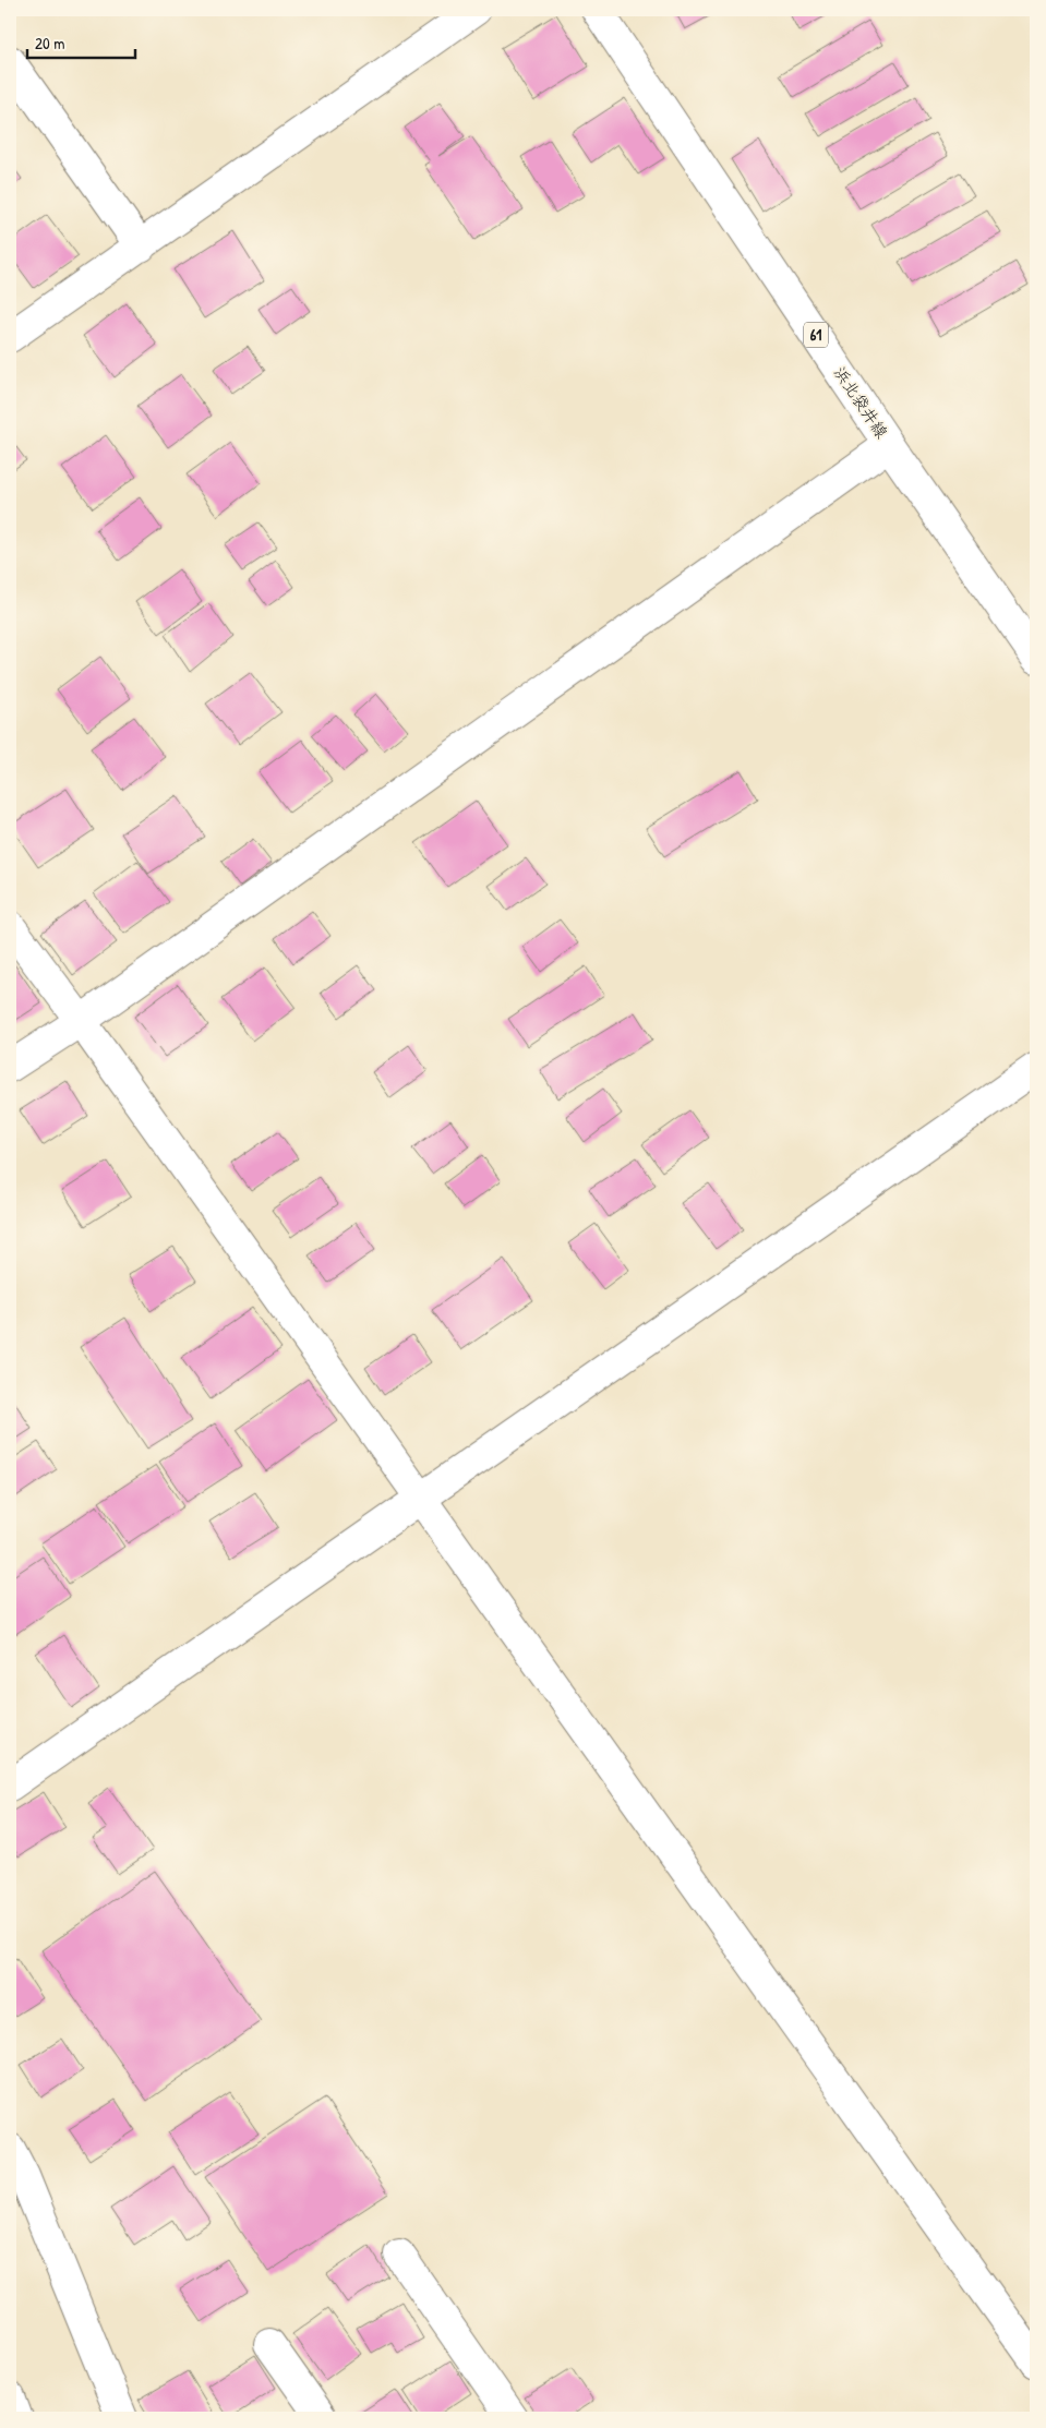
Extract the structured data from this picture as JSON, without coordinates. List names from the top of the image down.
{
  "streets": {
    "street": ["61", "浜北袋井線"]
  },
  "scale_bar": "20 m"
}
